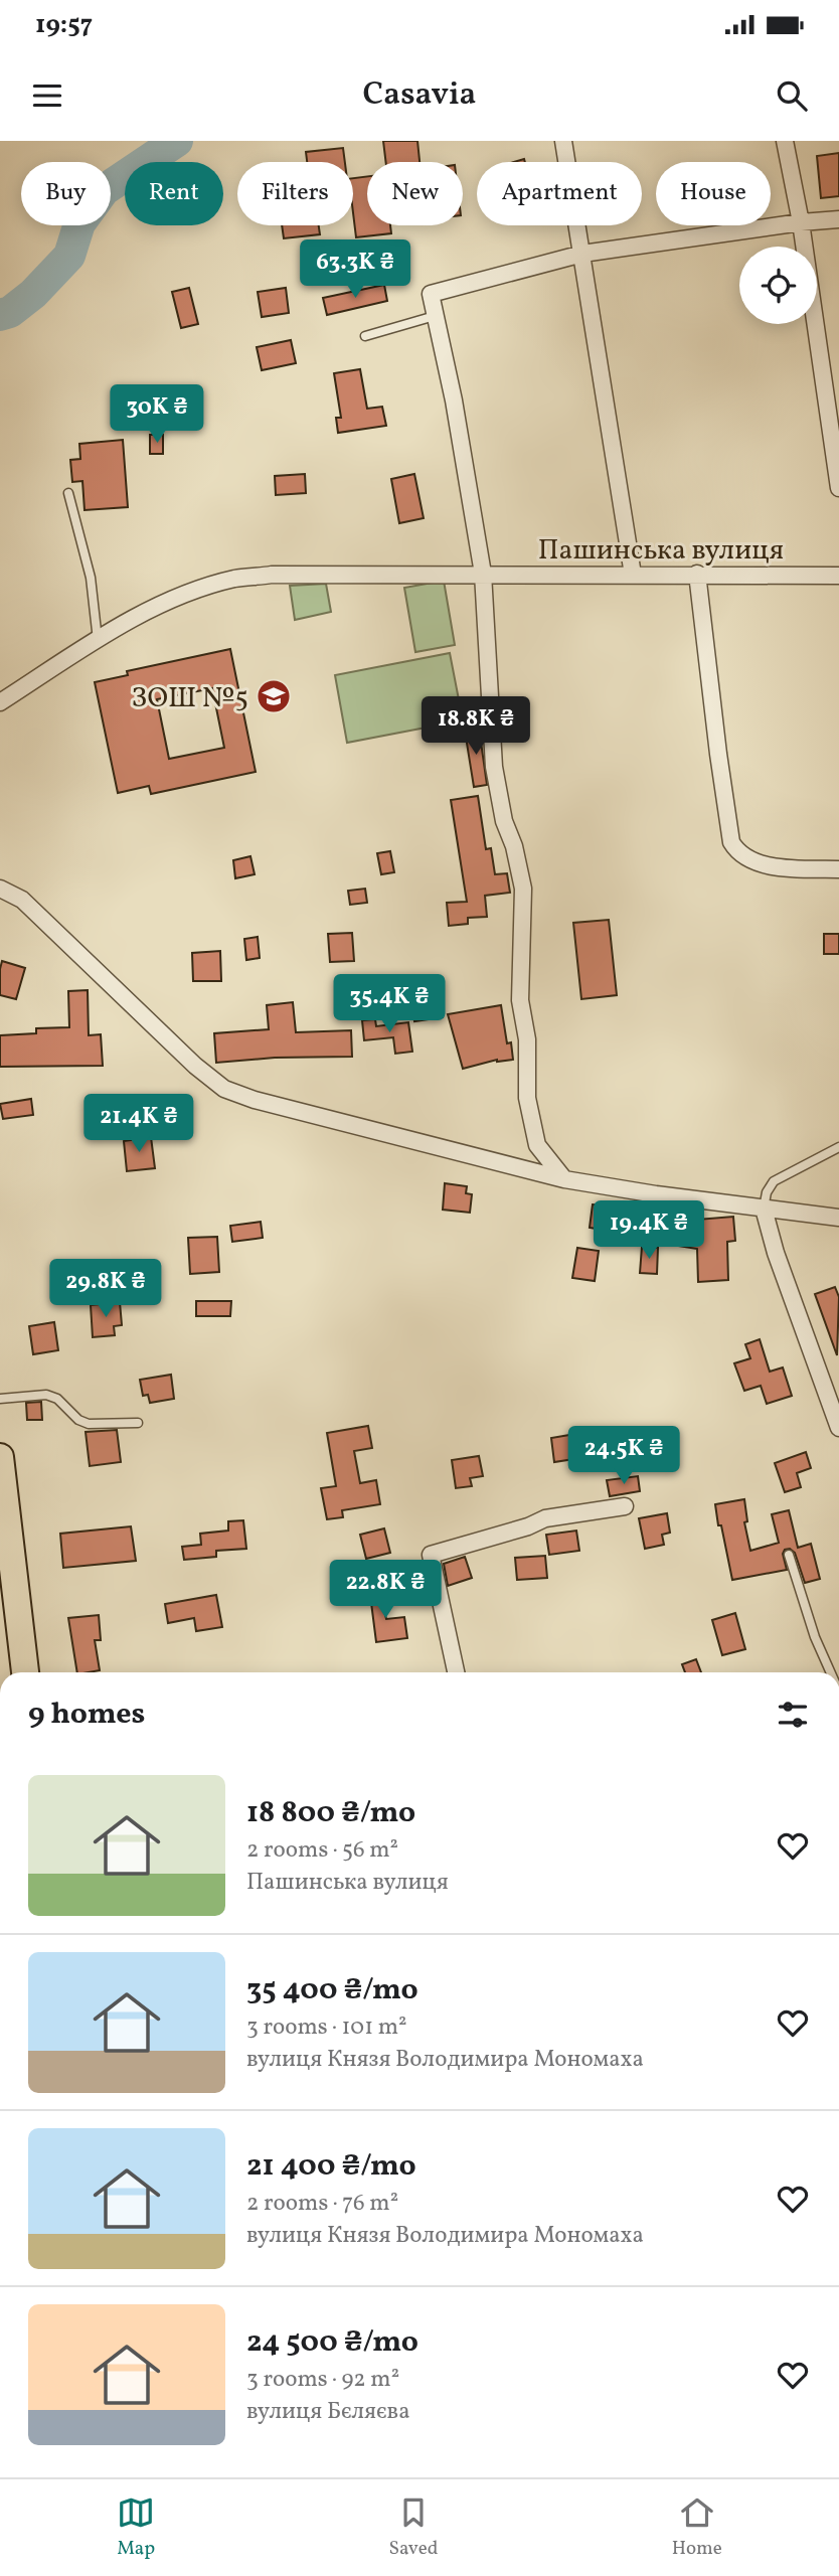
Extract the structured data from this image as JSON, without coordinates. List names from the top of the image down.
{
  "streets": {
    "street": ["Пашинська вулиця"]
  },
  "places": {
    "school or university": ["ЗОШ №5"]
  },
  "page": {
    "status": "19:57",
    "header": "Casavia",
    "chip": [
      "Buy",
      "Rent",
      "Filters",
      "New",
      "Apartment",
      "House"
    ],
    "price": [
      "63.3K ₴",
      "30K ₴",
      "18.8K ₴",
      "35.4K ₴",
      "21.4K ₴",
      "19.4K ₴",
      "29.8K ₴",
      "24.5K ₴",
      "22.8K ₴"
    ],
    "heading": "9 homes",
    "list": [
      {
        "name": "18 800 ₴/mo",
        "note": "2 rooms · 56 m² · Пашинська вулиця"
      },
      {
        "name": "35 400 ₴/mo",
        "note": "3 rooms · 101 m² · вулиця Князя Володимира Мономаха"
      },
      {
        "name": "21 400 ₴/mo",
        "note": "2 rooms · 76 m² · вулиця Князя Володимира Мономаха"
      },
      {
        "name": "24 500 ₴/mo",
        "note": "3 rooms · 92 m² · вулиця Бєляєва"
      }
    ],
    "tabs": ["Map", "Saved", "Home"]
  }
}
